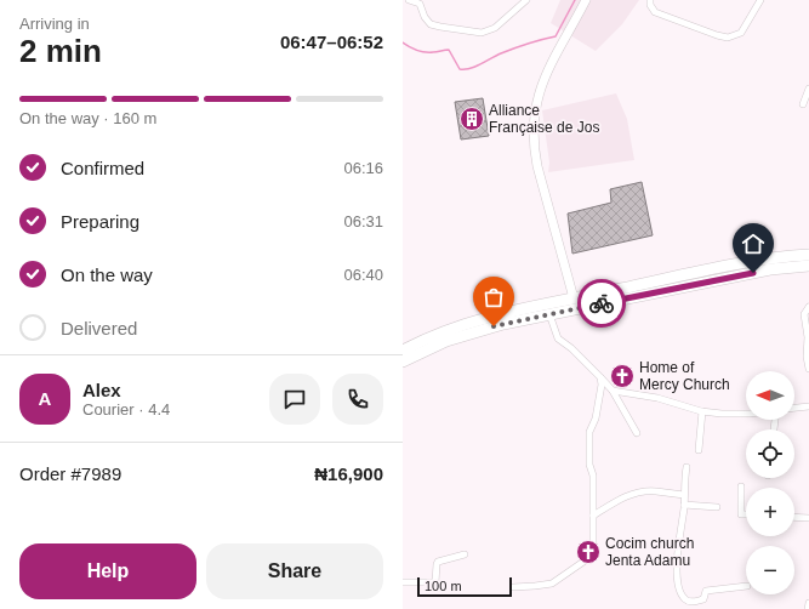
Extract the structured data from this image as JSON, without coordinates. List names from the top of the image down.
{
  "places": {
    "building": ["Alliance Française de Jos"],
    "church": ["Home of Mercy Church", "Cocim church Jenta Adamu"]
  },
  "scale_bar": "100 m",
  "north": "left",
  "page": {
    "heading": ["2 min", "Arriving in", "06:47–06:52"],
    "panel": [
      "Alex",
      "Courier · 4.4",
      "Order #7989",
      "₦16,900"
    ],
    "bar": "On the way · 160 m",
    "list": [
      ["Confirmed", "06:16"],
      ["Preparing", "06:31"],
      ["On the way", "06:40"],
      "Delivered"
    ],
    "map_buttons": ["+", "−"],
    "round": "A",
    "buttons": ["Help", "Share"],
    "scale": "100 m"
  }
}
